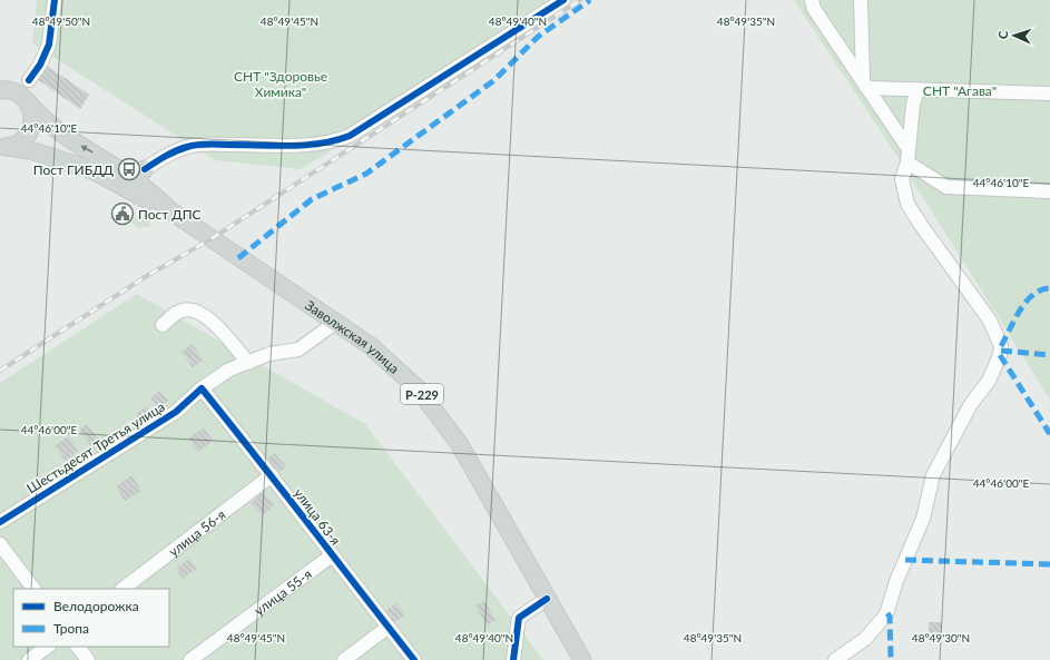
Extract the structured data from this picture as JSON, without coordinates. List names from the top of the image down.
{
  "streets": {
    "main road": ["Заволжская улица", "Р-229"],
    "street": [
      "Шестьдесят Третья улица",
      "улица 63-я",
      "улица 56-я",
      "улица 55-я"
    ]
  },
  "crossings": [
    ["Заволжская улица", "Шестьдесят Третья улица"],
    ["Шестьдесят Третья улица", "улица 63-я"],
    ["улица 63-я", "улица 56-я"],
    ["улица 63-я", "улица 55-я"]
  ],
  "parks": ["СНТ \"Здоровье Химика\"", "СНТ \"Агава\""],
  "places": {
    "bus stop": ["Пост ГИБДД"],
    "public building": ["Пост ДПС"]
  },
  "legend": ["Велодорожка", "Тропа"],
  "north": "left",
  "coordinates": [
    "48°49'50\"N",
    "48°49'45\"N",
    "48°49'40\"N",
    "48°49'35\"N",
    "44°46'10\"E",
    "44°46'00\"E",
    "48°49'30\"N"
  ]
}
